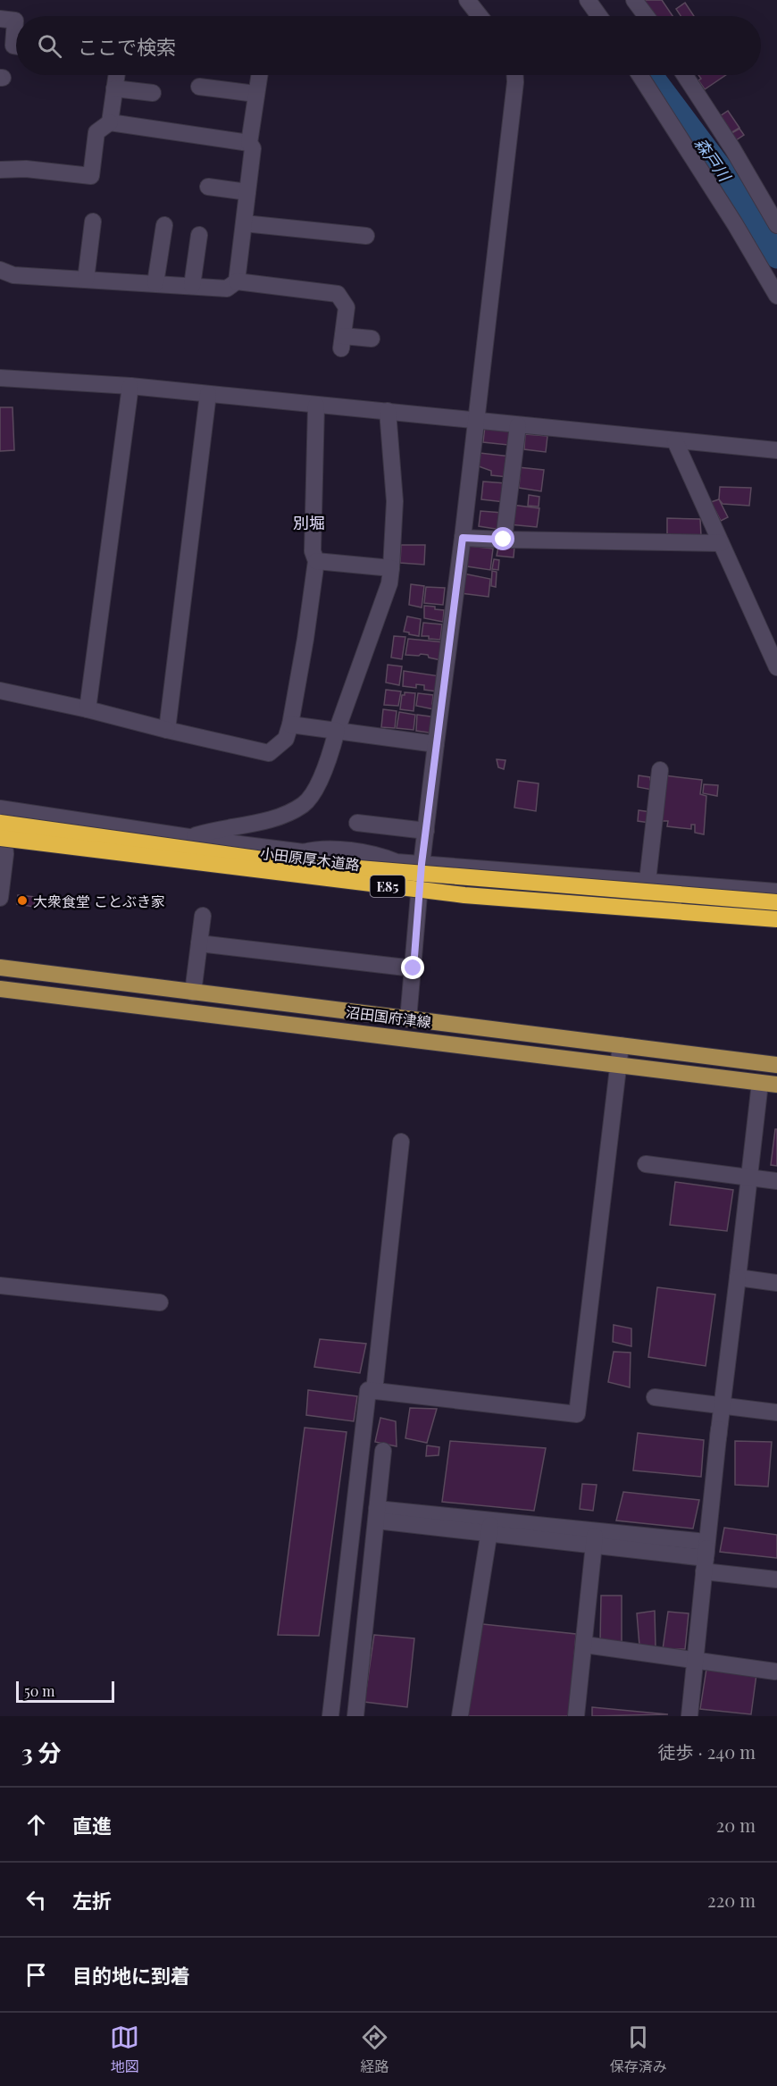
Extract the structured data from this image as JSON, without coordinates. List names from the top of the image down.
{
  "streets": {
    "highway": ["小田原厚木道路", "E85"],
    "main road": ["沼田国府津線"]
  },
  "districts": ["別堀"],
  "water": ["森戸川"],
  "places": ["大衆食堂 ことぶき家"],
  "scale_bar": "50 m",
  "page": {
    "search": "ここで検索",
    "scale": "50 m",
    "heading": ["3 分", "徒歩 · 240 m"],
    "list": [
      ["直進", "20 m"],
      ["左折", "220 m"],
      "目的地に到着"
    ],
    "nav": ["地図", "経路", "保存済み"]
  }
}
